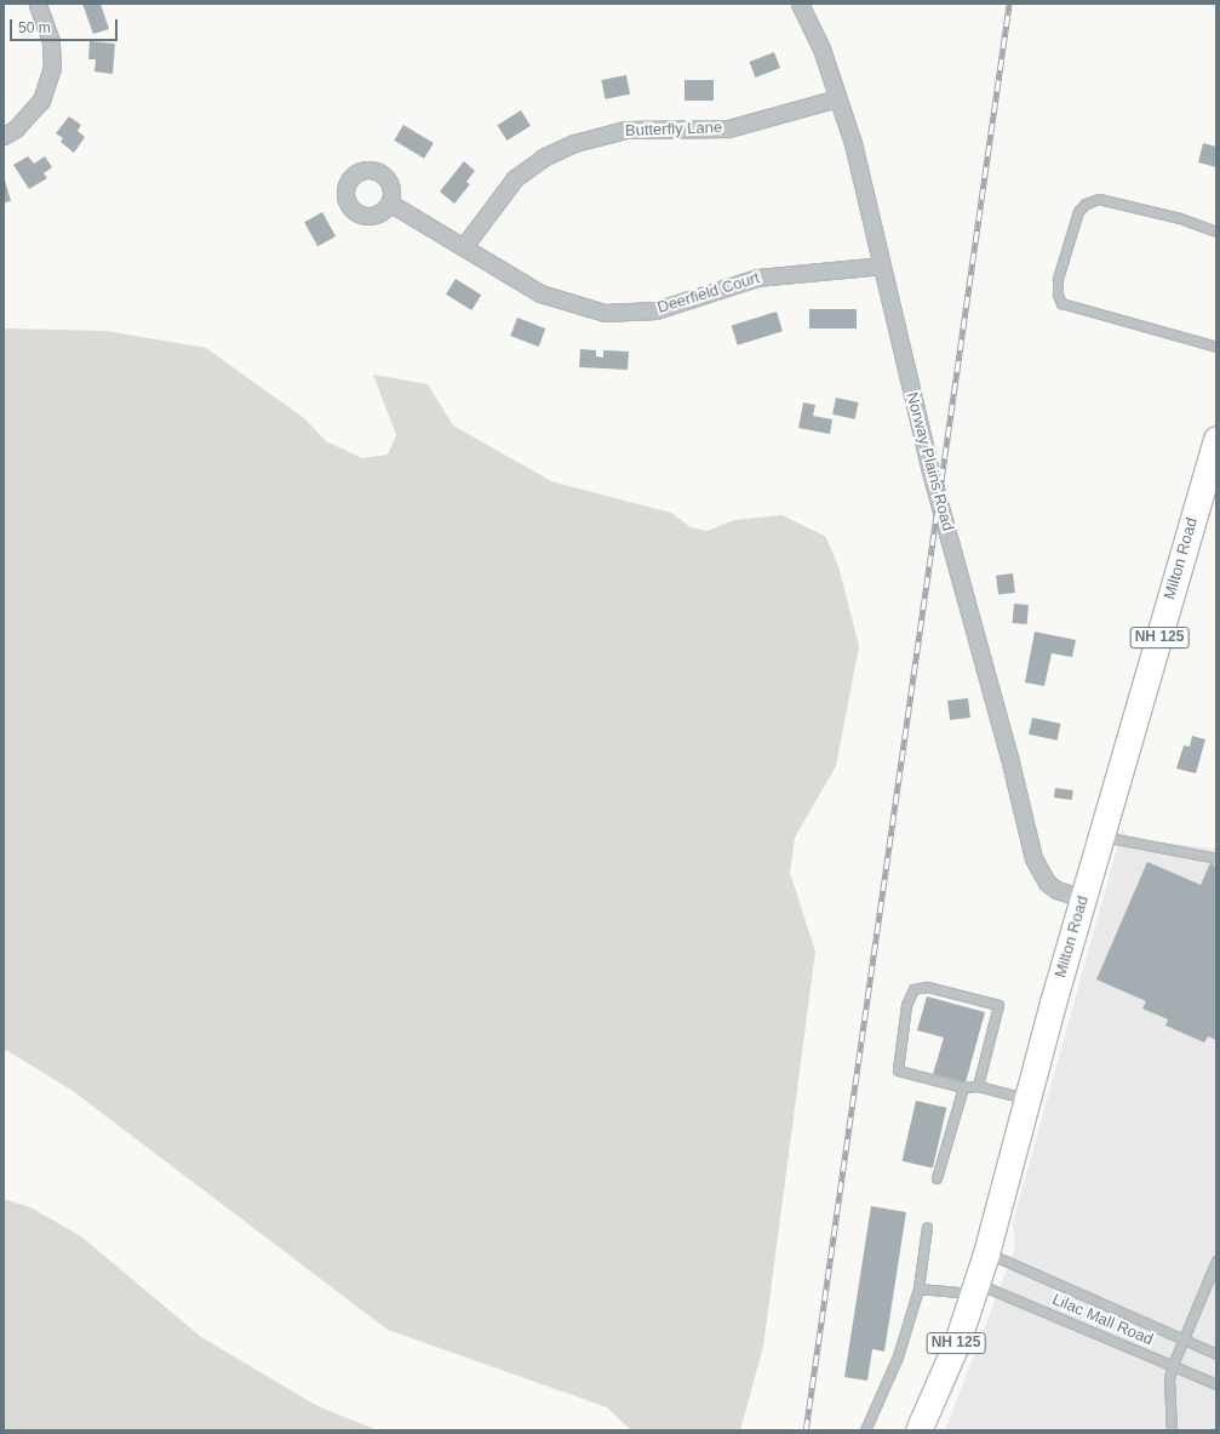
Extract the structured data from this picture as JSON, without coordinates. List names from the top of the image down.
{
  "streets": {
    "main road": ["Milton Road", "NH 125"],
    "street": ["Butterfly Lane", "Deerfield Court", "Norway Plains Road"],
    "lane": ["Lilac Mall Road"]
  },
  "crossings": [
    ["Butterfly Lane", "Deerfield Court"],
    ["Butterfly Lane", "Norway Plains Road"],
    ["Deerfield Court", "Norway Plains Road"],
    ["Norway Plains Road", "Milton Road"],
    ["Milton Road", "Lilac Mall Road"]
  ],
  "scale_bar": "50 m"
}
